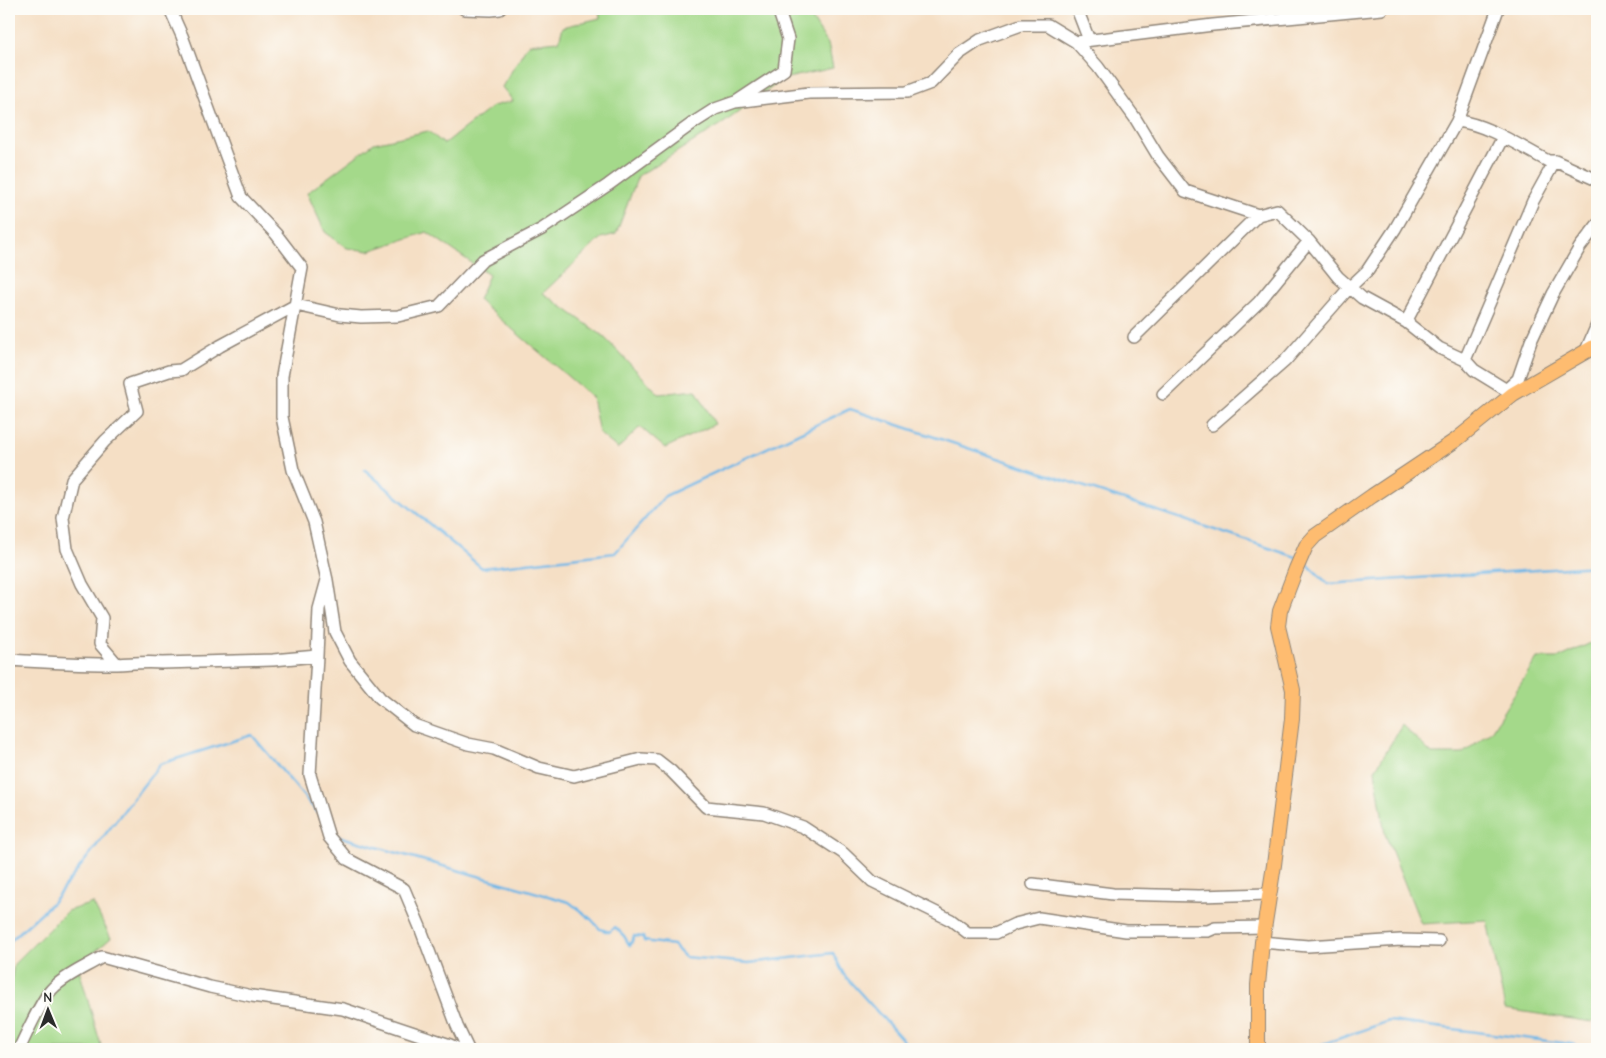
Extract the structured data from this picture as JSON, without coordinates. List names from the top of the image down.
{
  "north": "top"
}
